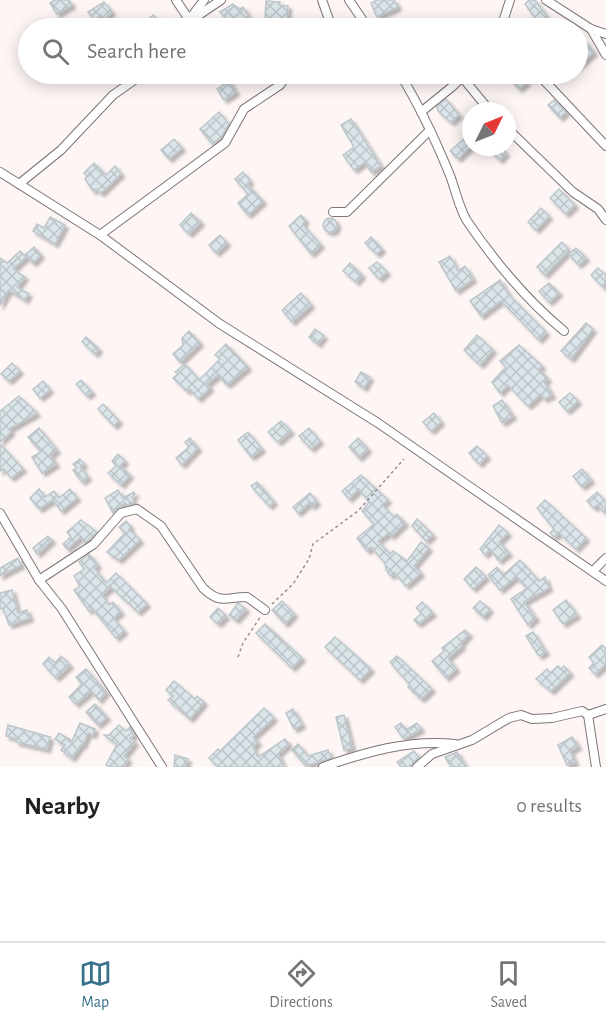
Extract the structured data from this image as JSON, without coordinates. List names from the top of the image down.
{
  "north": "top right",
  "page": {
    "search": "Search here",
    "heading": ["Nearby", "0 results"],
    "nav": ["Map", "Directions", "Saved"]
  }
}
